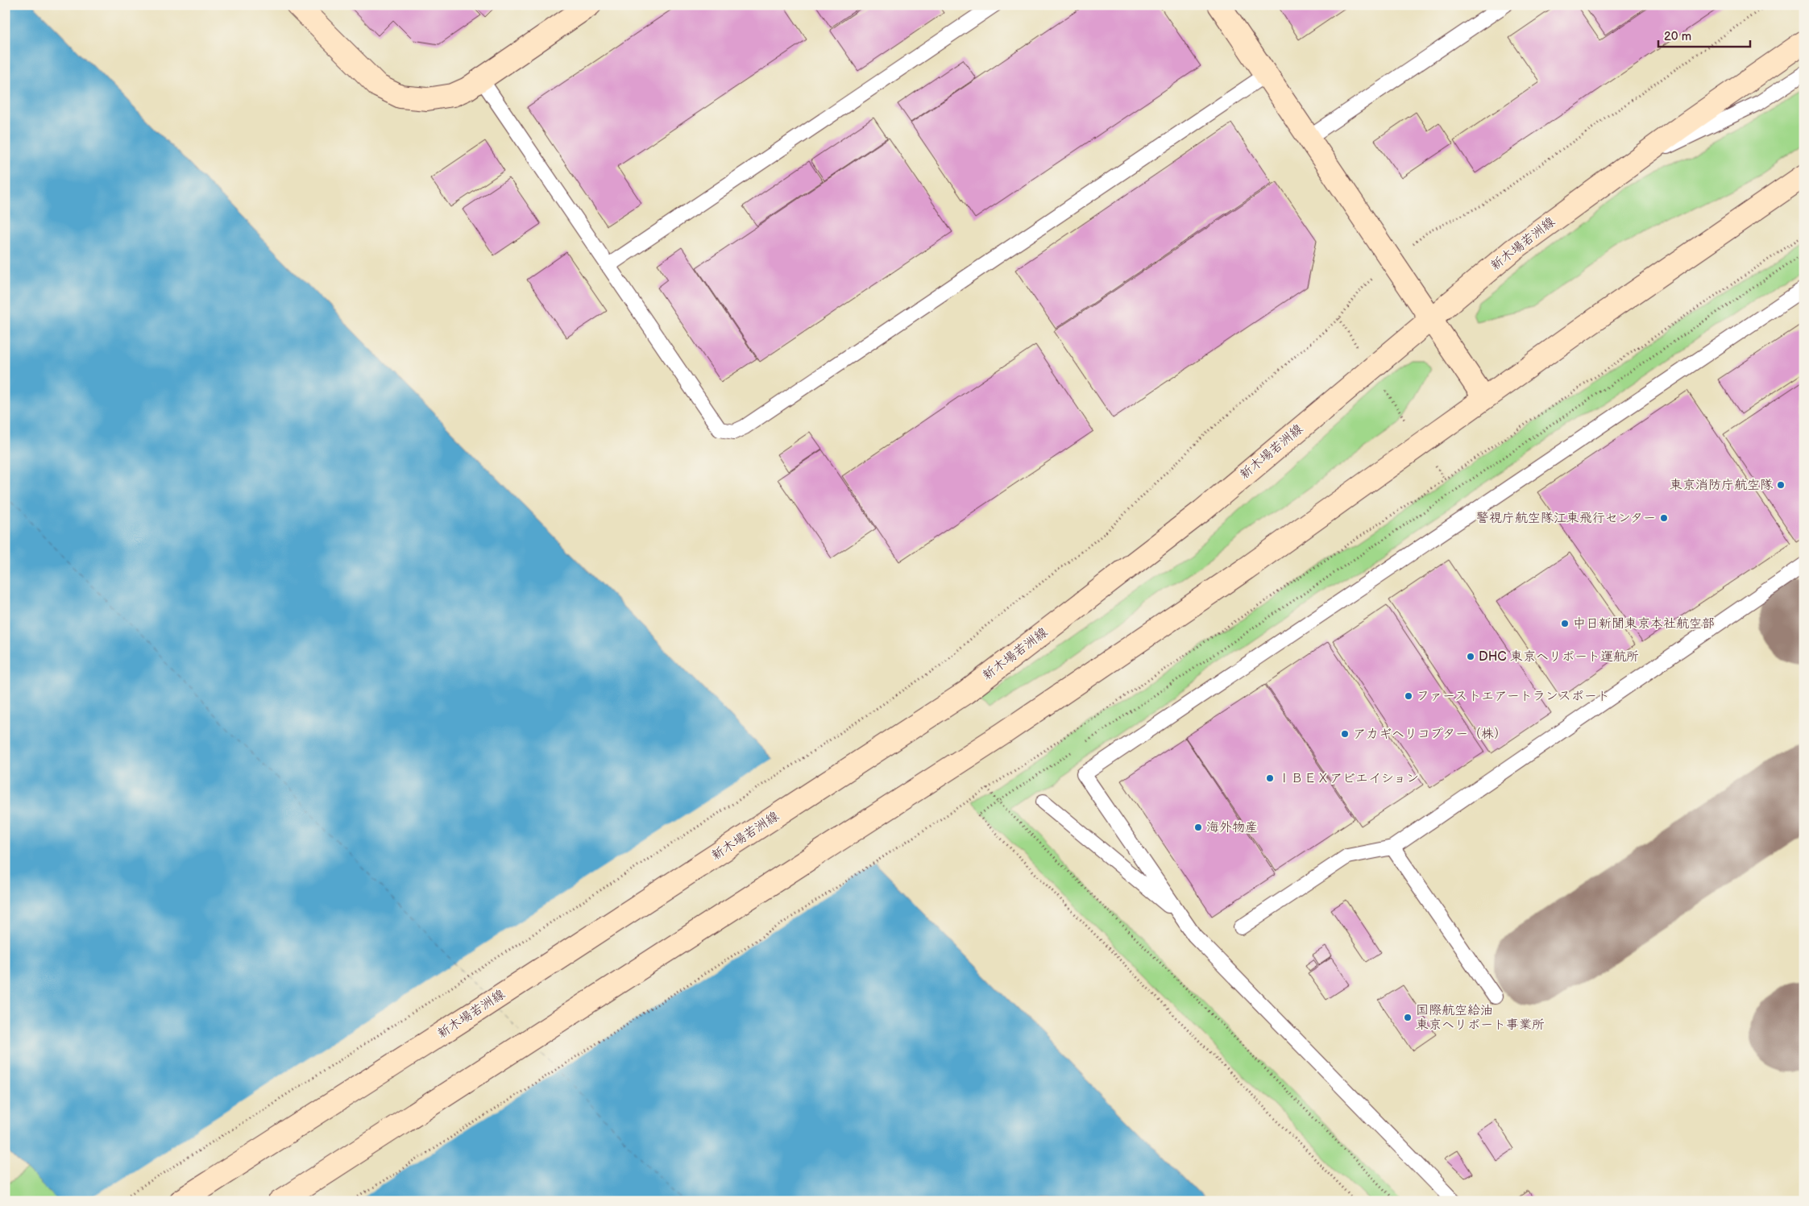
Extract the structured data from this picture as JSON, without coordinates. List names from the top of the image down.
{
  "streets": {
    "street": ["新木場若洲線"]
  },
  "places": [
    "東京消防庁航空隊",
    "警視庁航空隊江東飛行センター",
    "中日新聞東京本社航空部",
    "DHC 東京ヘリポート運航所",
    "ファーストエアートランスポート",
    "アカギヘリコプター（株）",
    "ＩＢＥＸアビエイション",
    "海外物産",
    "国際航空給油 東京ヘリポート事業所"
  ],
  "scale_bar": "20 m"
}
